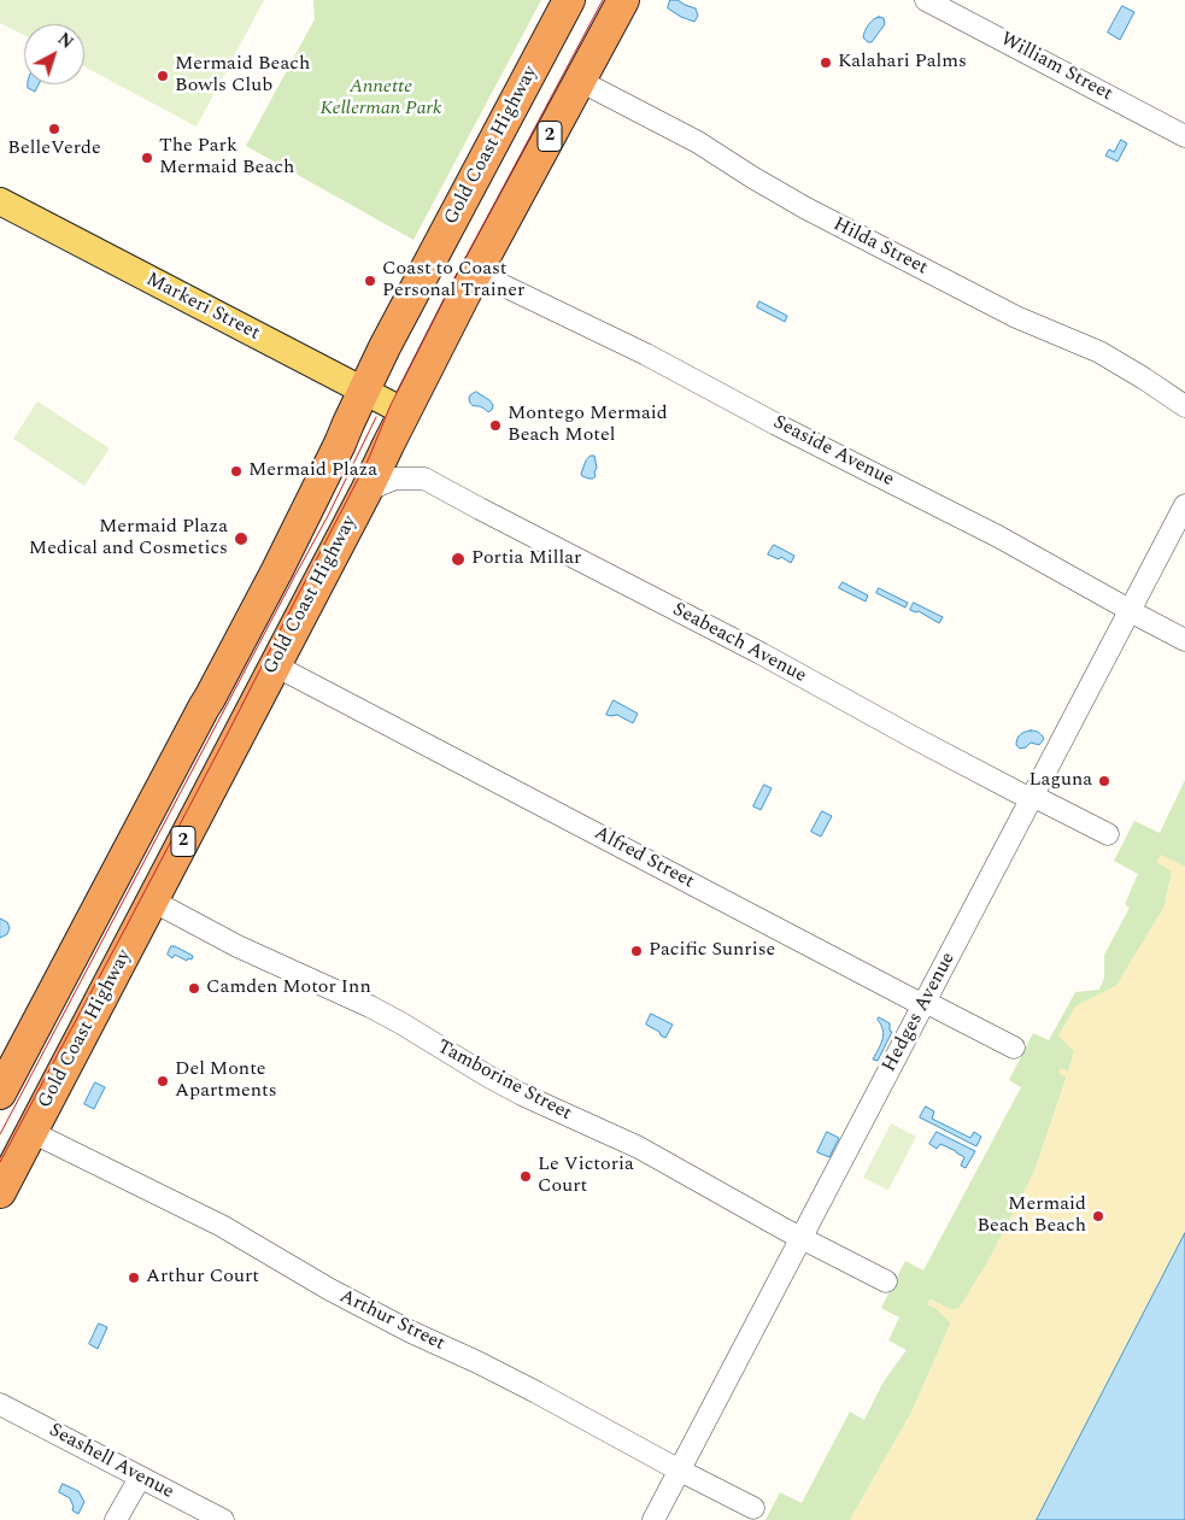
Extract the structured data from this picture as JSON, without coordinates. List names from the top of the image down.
{
  "streets": {
    "highway": ["2", "Gold Coast Highway"],
    "main road": ["Markeri Street"],
    "street": [
      "William Street",
      "Hilda Street",
      "Seaside Avenue",
      "Seabeach Avenue",
      "Alfred Street",
      "Hedges Avenue",
      "Tamborine Street",
      "Arthur Street",
      "Seashell Avenue"
    ]
  },
  "crossings": [
    ["Gold Coast Highway", "Hilda Street"],
    ["Gold Coast Highway", "Markeri Street"],
    ["Gold Coast Highway", "Seaside Avenue"],
    ["Gold Coast Highway", "Seabeach Avenue"],
    ["Gold Coast Highway", "Alfred Street"],
    ["Gold Coast Highway", "Tamborine Street"],
    ["Gold Coast Highway", "Arthur Street"],
    ["Seaside Avenue", "Hedges Avenue"],
    ["Seabeach Avenue", "Hedges Avenue"],
    ["Alfred Street", "Hedges Avenue"],
    ["Hedges Avenue", "Tamborine Street"],
    ["Hedges Avenue", "Arthur Street"]
  ],
  "parks": ["Annette Kellerman Park"],
  "places": [
    "Kalahari Palms",
    "Mermaid Beach Bowls Club",
    "BelleVerde",
    "The Park Mermaid Beach",
    "Coast to Coast Personal Trainer",
    "Montego Mermaid Beach Motel",
    "Mermaid Plaza",
    "Mermaid Plaza Medical and Cosmetics",
    "Portia Millar",
    "Laguna",
    "Pacific Sunrise",
    "Camden Motor Inn",
    "Del Monte Apartments",
    "Le Victoria Court",
    "Mermaid Beach Beach",
    "Arthur Court"
  ],
  "north": "top right"
}
